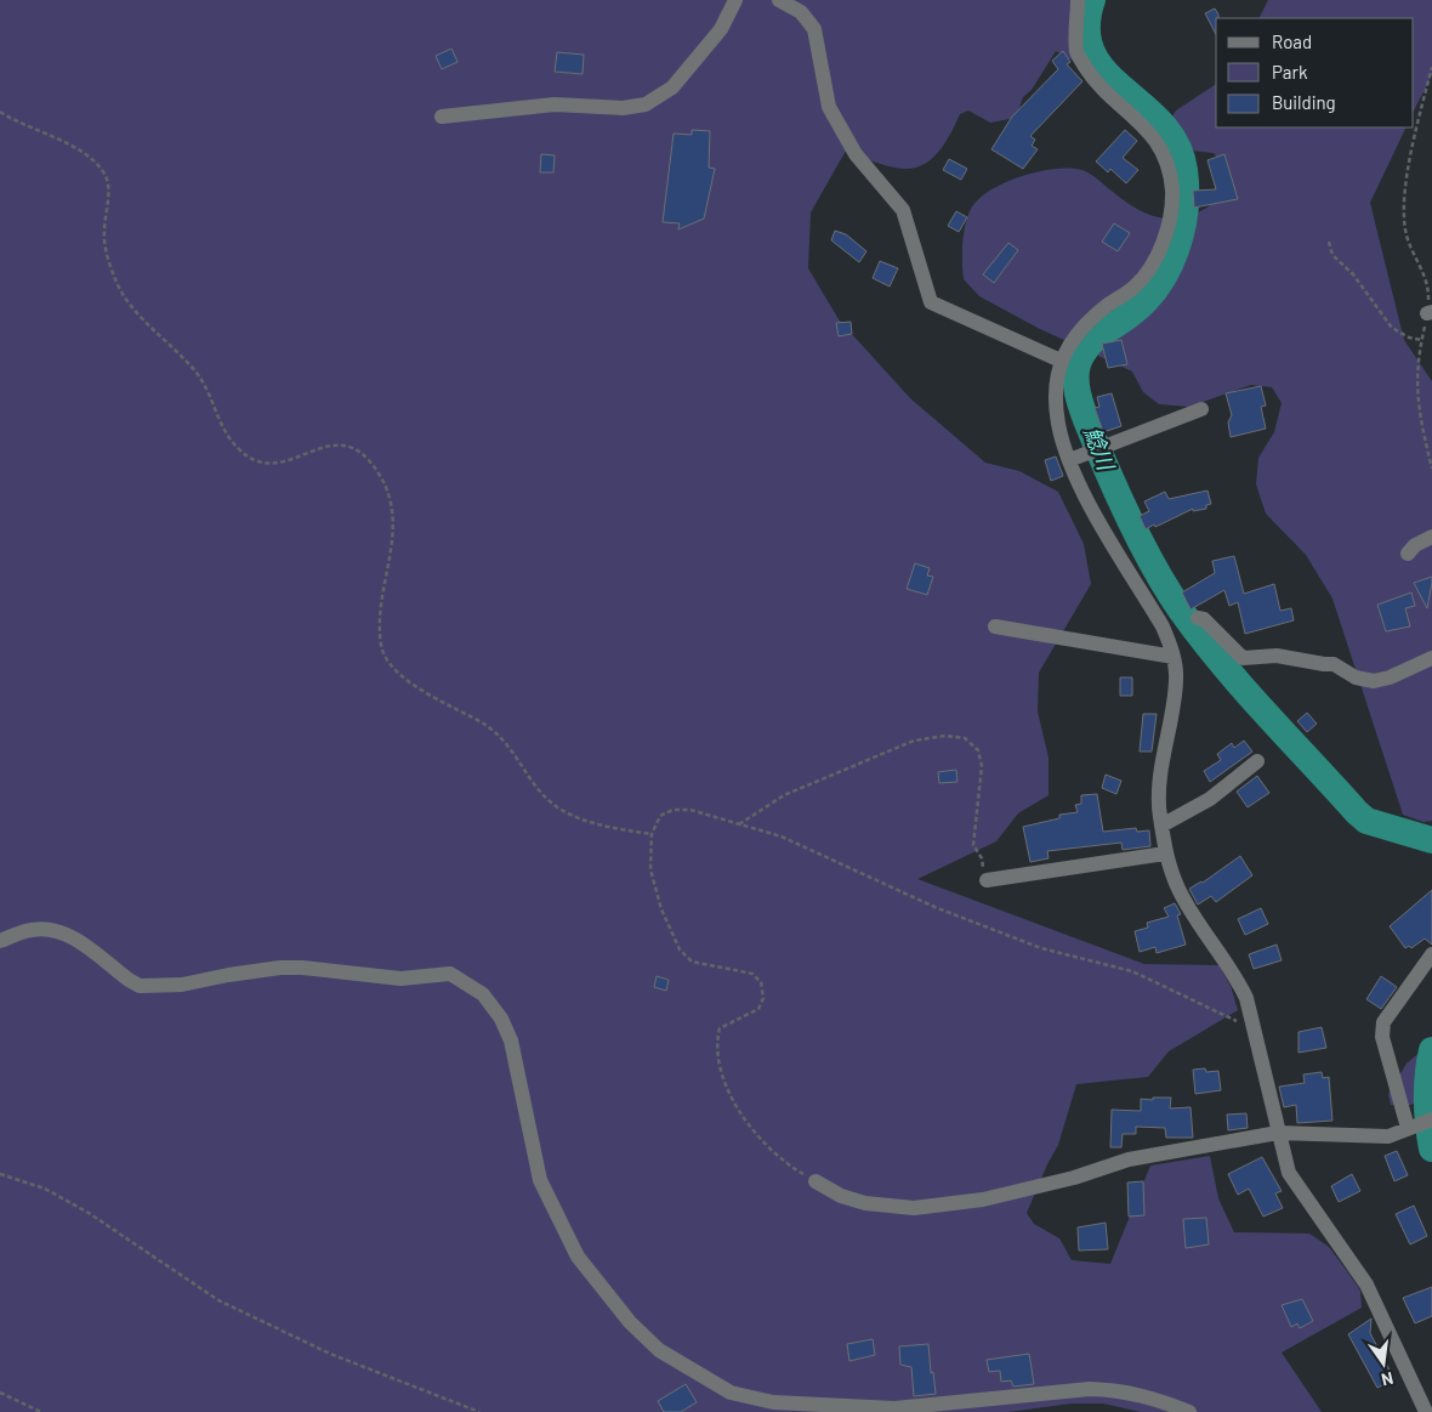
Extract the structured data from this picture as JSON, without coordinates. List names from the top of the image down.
{
  "water": ["鯰川"],
  "legend": ["Road", "Park", "Building"],
  "north": "bottom"
}
